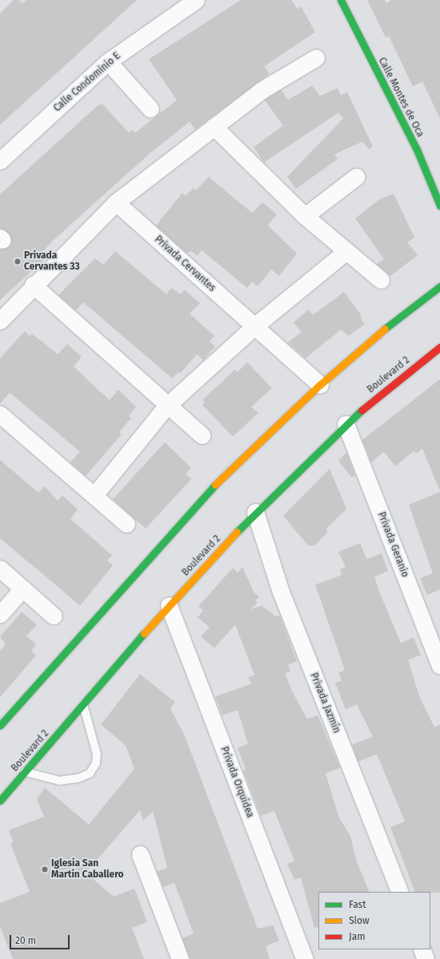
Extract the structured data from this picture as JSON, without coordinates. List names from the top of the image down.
{
  "streets": {
    "main road": ["Calle Montes de Oca", "Boulevard 2"],
    "street": [
      "Calle Condominio E",
      "Privada Cervantes",
      "Privada Geranio",
      "Privada Jazmín",
      "Privada Orquídea"
    ]
  },
  "crossings": [
    ["Boulevard 2", "Privada Geranio"],
    ["Boulevard 2", "Privada Jazmín"],
    ["Boulevard 2", "Privada Orquídea"]
  ],
  "places": ["Privada Cervantes 33", "Iglesia San Martín Caballero"],
  "legend": ["Fast", "Slow", "Jam"],
  "scale_bar": "20 m"
}
